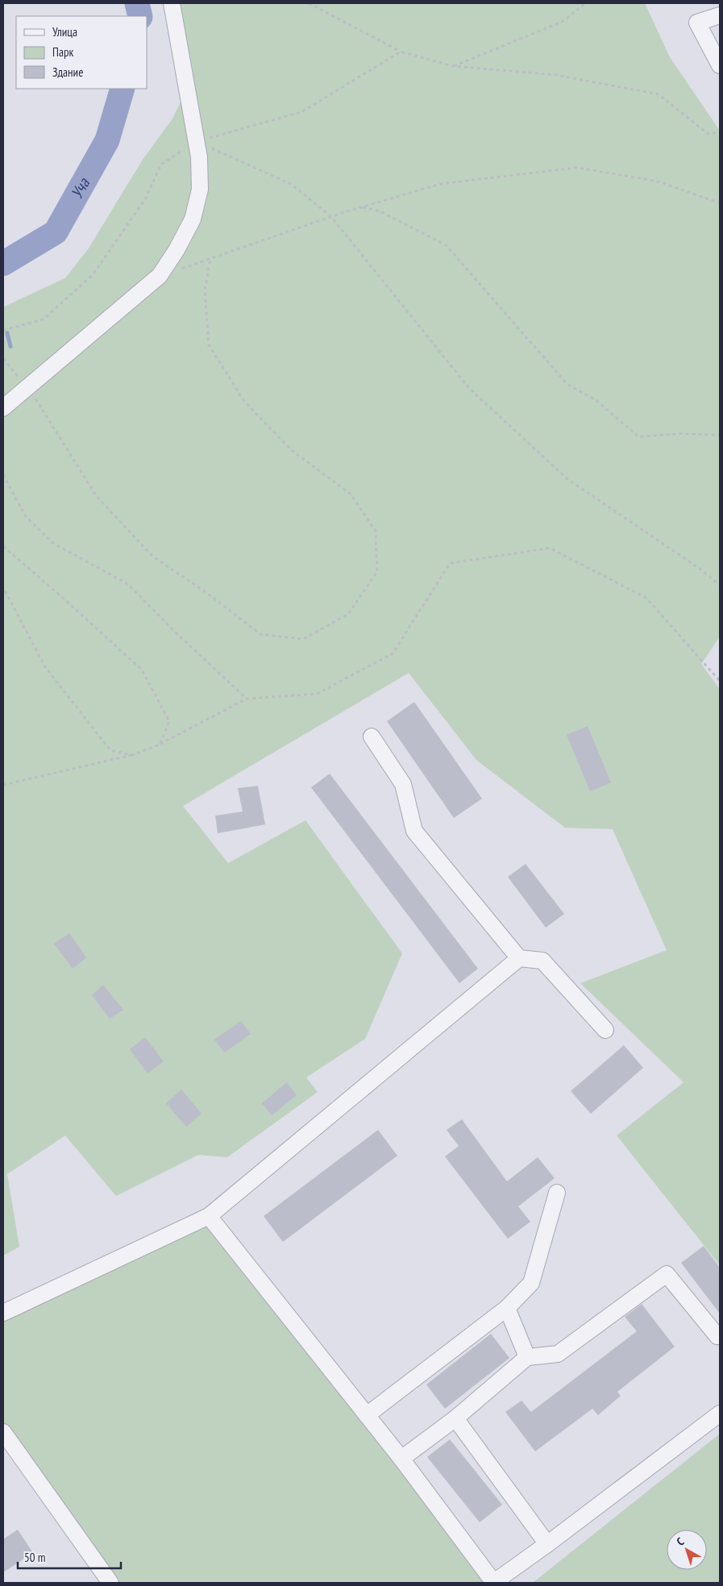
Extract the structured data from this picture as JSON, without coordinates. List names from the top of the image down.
{
  "water": ["Уча"],
  "legend": ["Улица", "Парк", "Здание"],
  "scale_bar": "50 m",
  "north": "top left"
}
